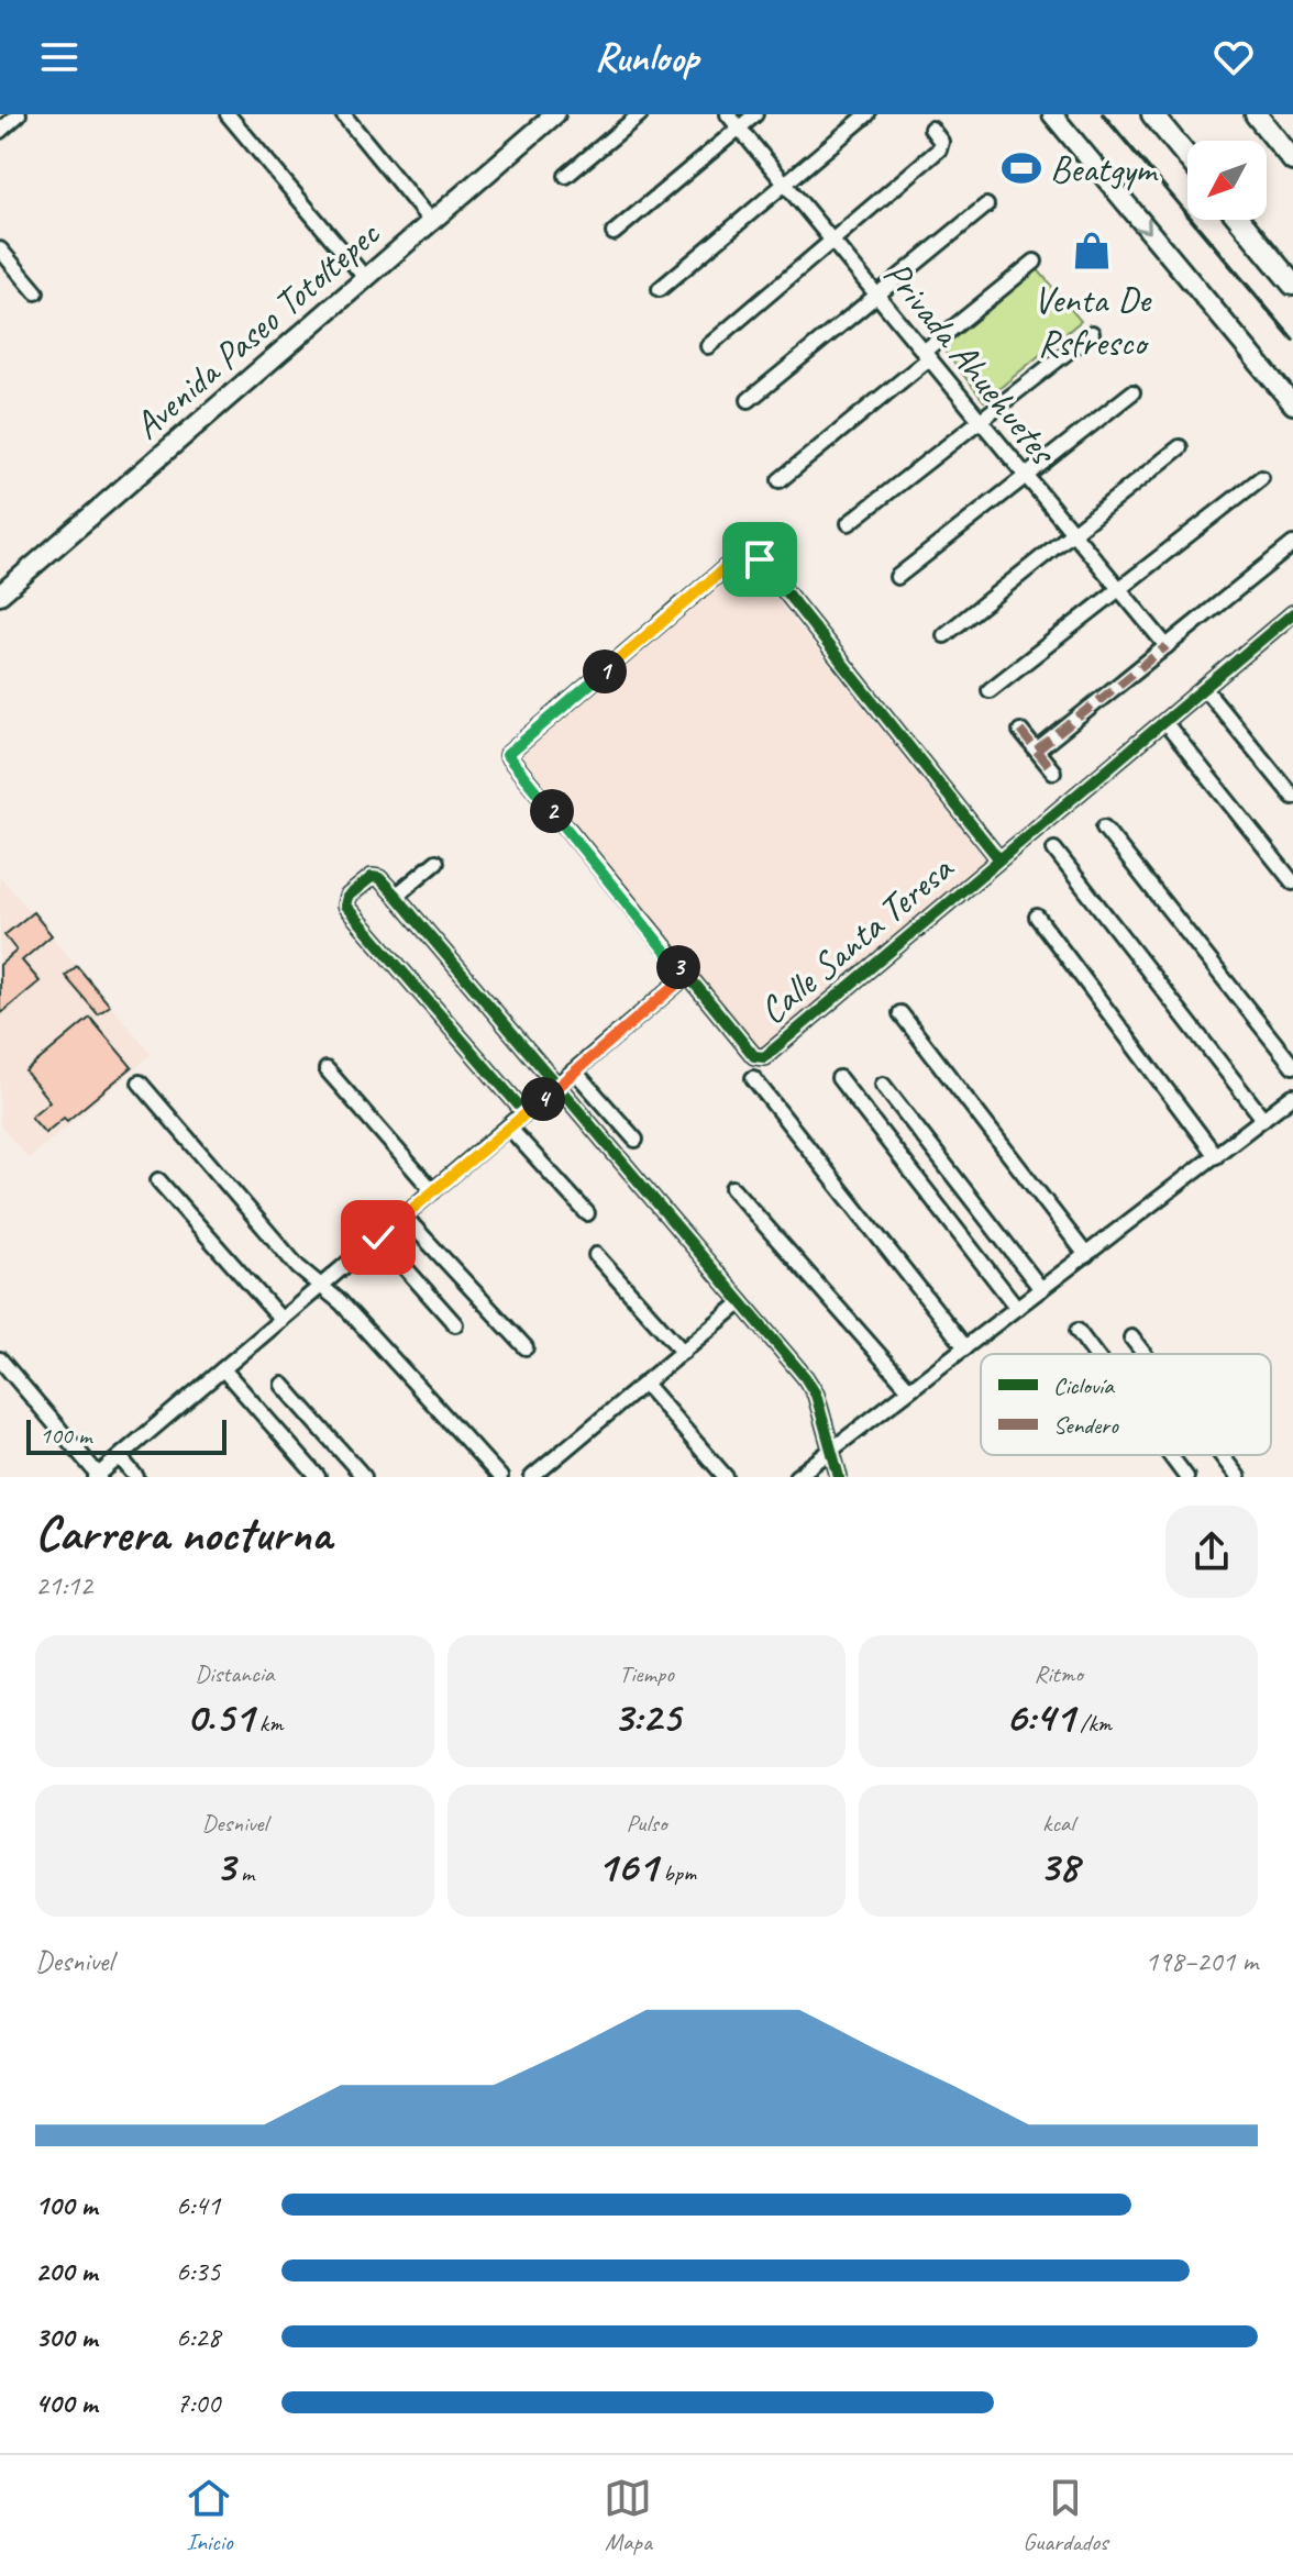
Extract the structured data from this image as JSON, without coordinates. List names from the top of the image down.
{
  "streets": {
    "main road": ["Avenida Paseo Totoltepec"],
    "street": ["Privada Ahuehuetes", "Calle Santa Teresa"]
  },
  "places": {
    "sports": ["Beatgym"],
    "shop": ["Venta De Rsfresco"]
  },
  "legend": ["Ciclovía", "Sendero"],
  "scale_bar": "100 m",
  "north": "bottom left",
  "page": {
    "header": "Runloop",
    "pins": [
      "1",
      "2",
      "3",
      "4"
    ],
    "scale": "100 m",
    "heading": ["Carrera nocturna", "21:12"],
    "stats": [
      ["Distancia", "0.51 km"],
      ["Tiempo", "3:25"],
      ["Ritmo", "6:41 /km"],
      ["Desnivel", "3 m"],
      ["Pulso", "161 bpm"],
      ["kcal", "38"]
    ],
    "chart": ["Desnivel", "198–201 m"],
    "list": [
      {
        "name": "100 m",
        "note": "6:41"
      },
      {
        "name": "200 m",
        "note": "6:35"
      },
      {
        "name": "300 m",
        "note": "6:28"
      },
      {
        "name": "400 m",
        "note": "7:00"
      }
    ],
    "tabs": ["Inicio", "Mapa", "Guardados"]
  }
}
